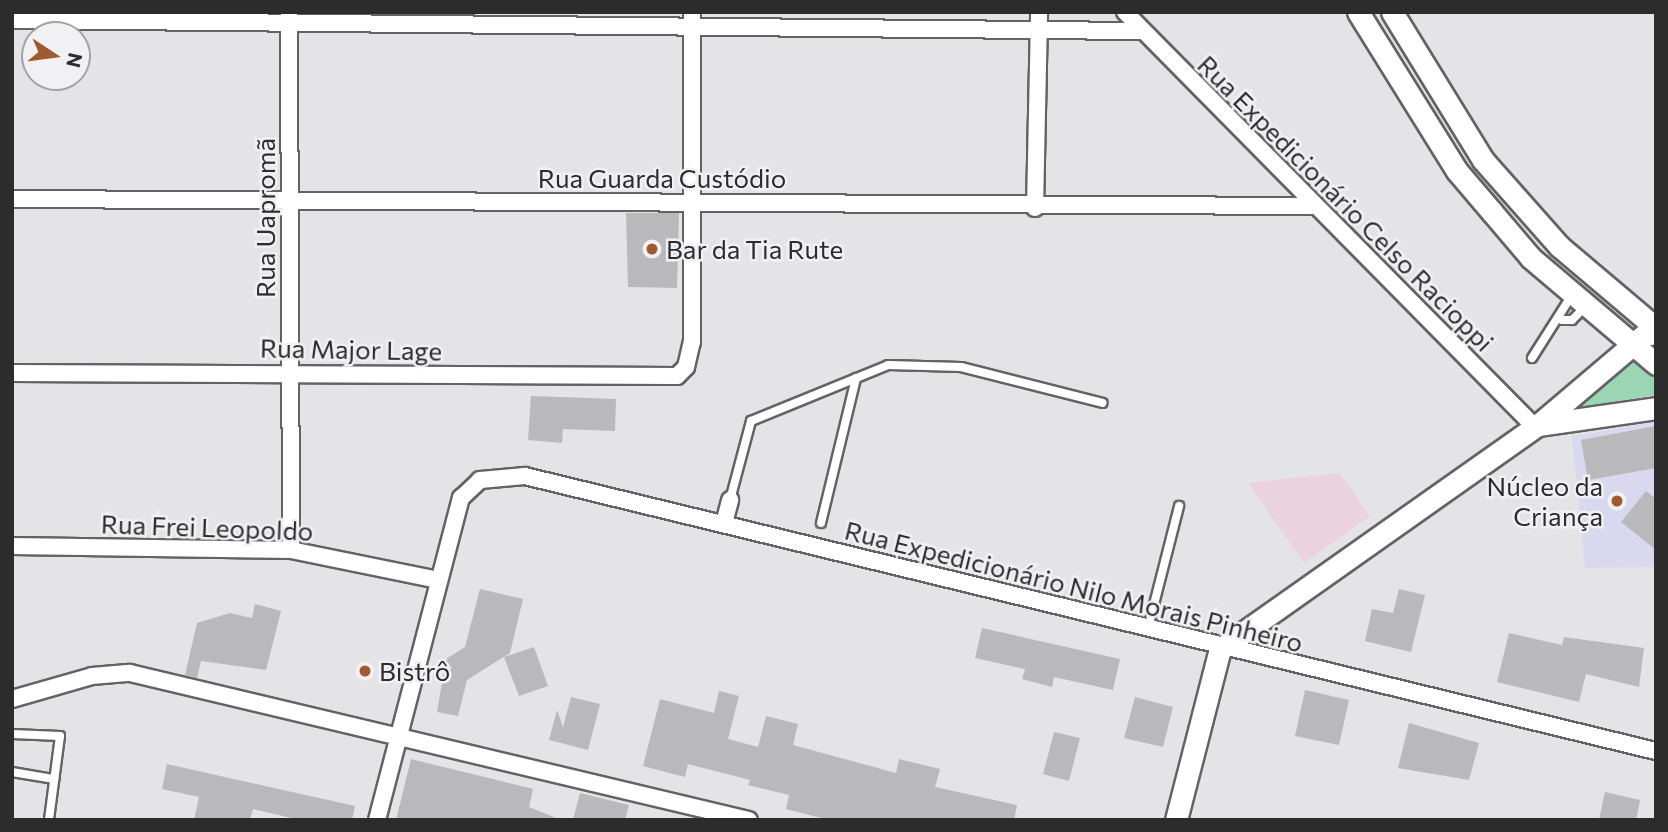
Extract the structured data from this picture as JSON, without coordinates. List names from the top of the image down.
{
  "streets": {
    "street": [
      "Rua Guarda Custódio",
      "Rua Expedicionário Celso Racioppi",
      "Rua Uapromã",
      "Rua Major Lage",
      "Rua Frei Leopoldo",
      "Rua Expedicionário Nilo Morais Pinheiro"
    ]
  },
  "crossings": [
    ["Rua Guarda Custódio", "Rua Expedicionário Celso Racioppi"],
    ["Rua Guarda Custódio", "Rua Uapromã"],
    ["Rua Guarda Custódio", "Rua Major Lage"],
    ["Rua Uapromã", "Rua Major Lage"],
    ["Rua Uapromã", "Rua Frei Leopoldo"],
    ["Rua Frei Leopoldo", "Rua Expedicionário Nilo Morais Pinheiro"]
  ],
  "places": ["Bar da Tia Rute", "Núcleo da Criança", "Bistrô"],
  "north": "right"
}
